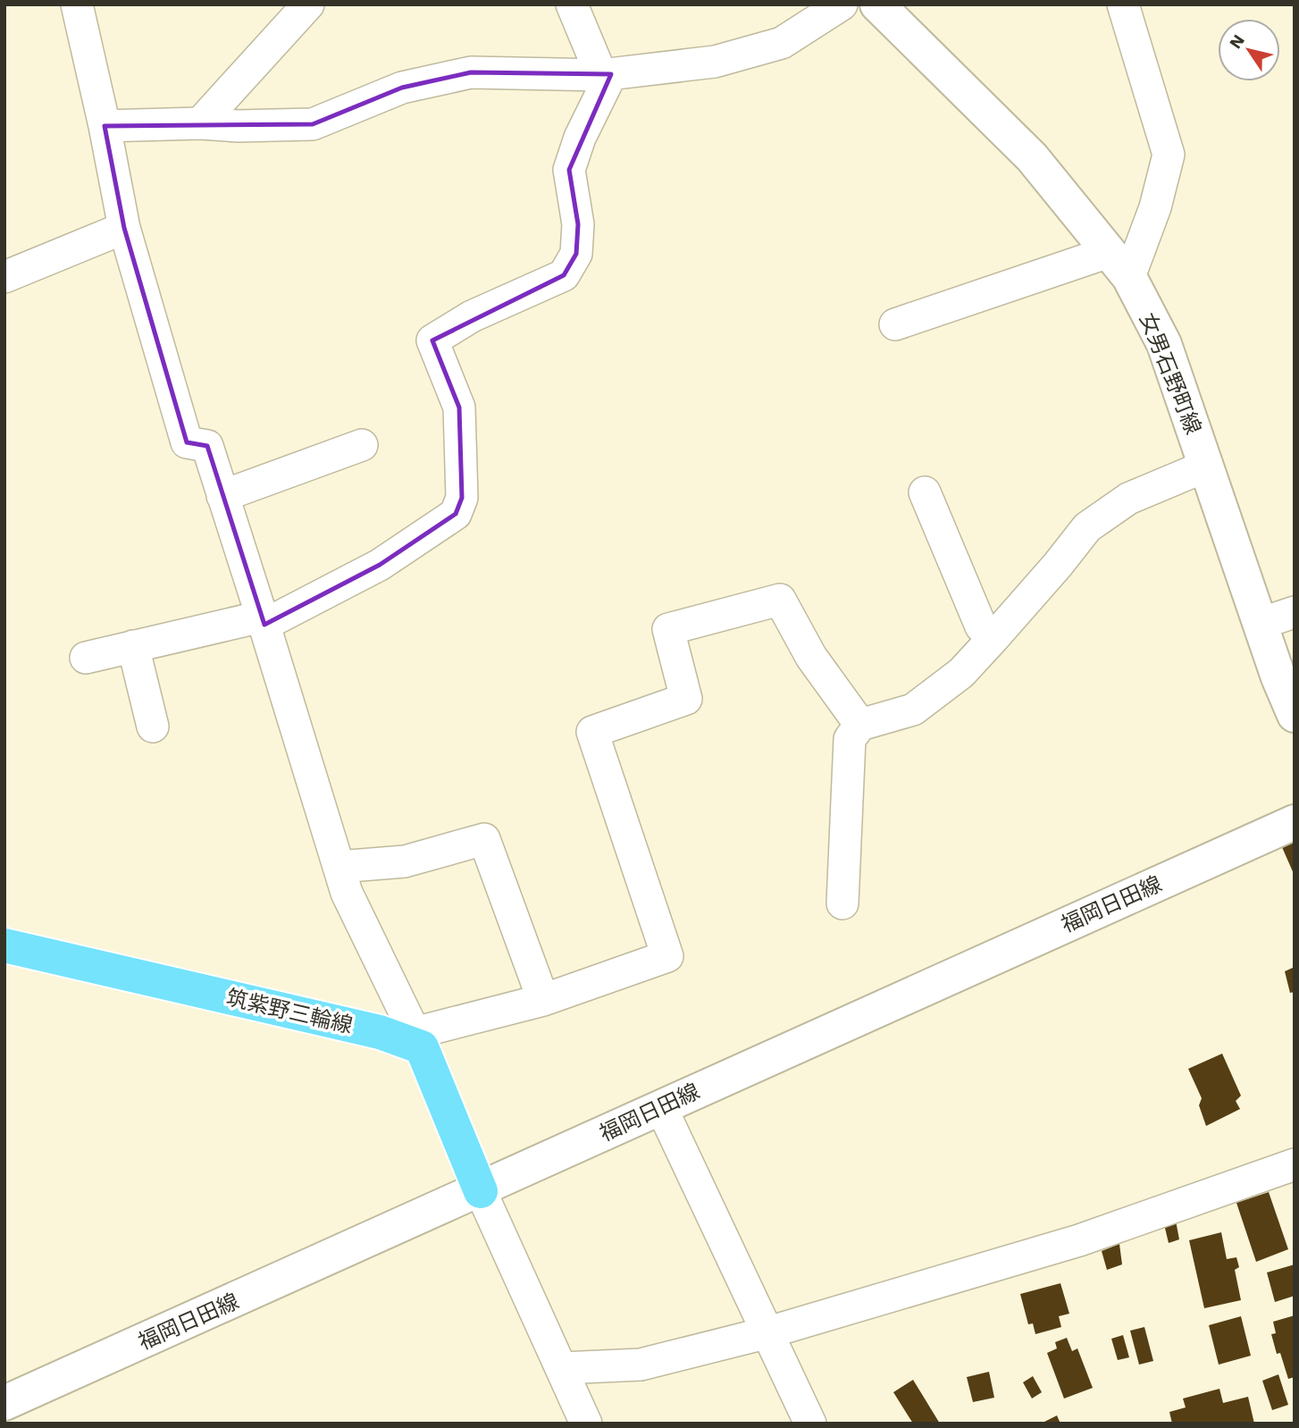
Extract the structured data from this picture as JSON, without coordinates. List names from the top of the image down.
{
  "streets": {
    "main road": ["女男石野町線", "福岡日田線", "筑紫野三輪線"]
  },
  "north": "top left"
}
